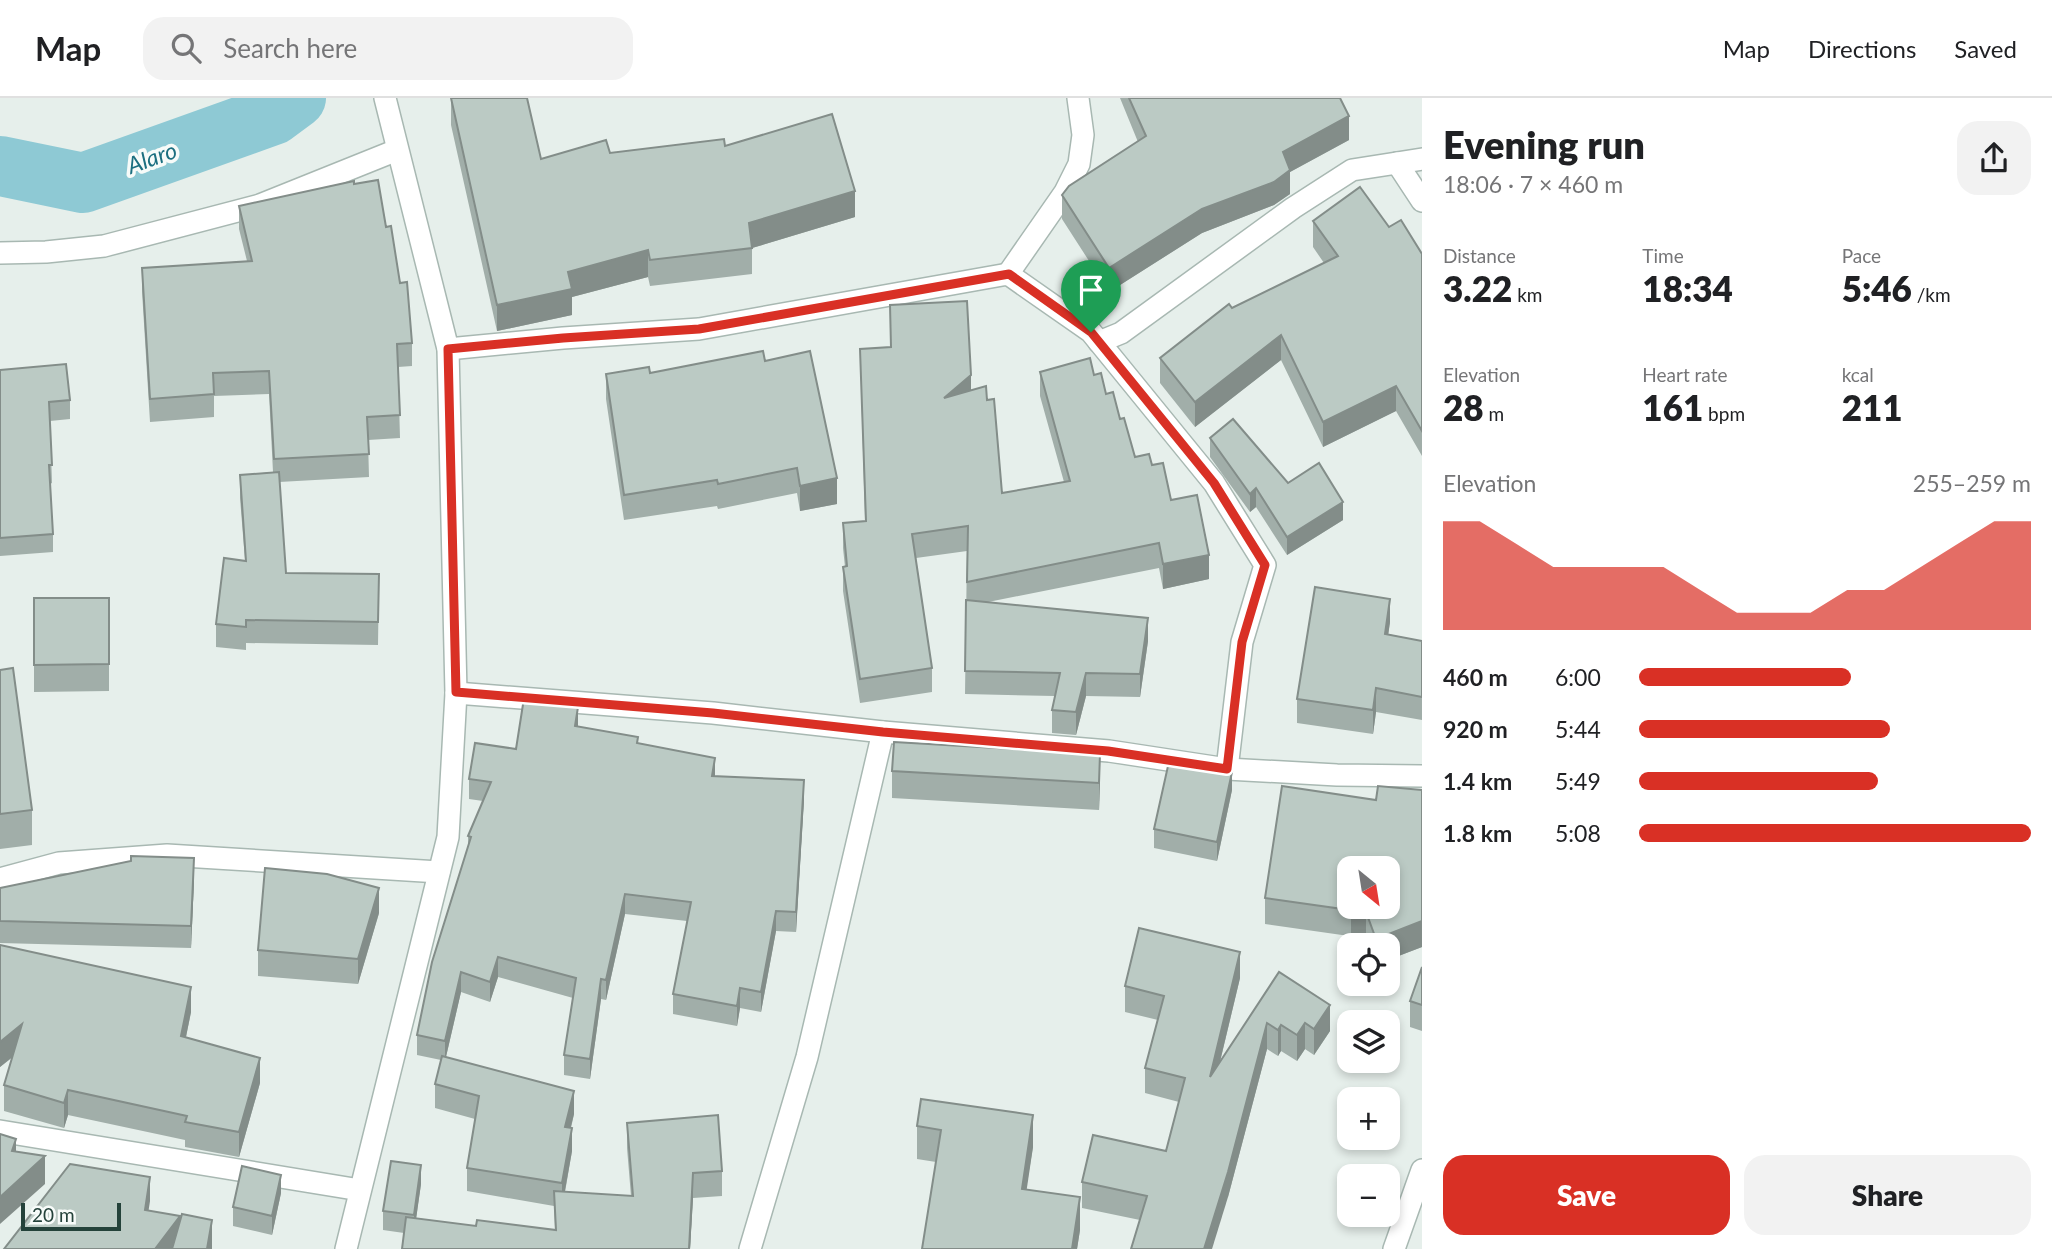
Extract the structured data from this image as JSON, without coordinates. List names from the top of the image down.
{
  "water": ["Alaro"],
  "scale_bar": "20 m",
  "north": "bottom right",
  "page": {
    "header": "Map",
    "search": "Search here",
    "nav": ["Map", "Directions", "Saved"],
    "heading": ["Evening run", "18:06 · 7 × 460 m"],
    "stats": [
      ["Distance", "3.22 km"],
      ["Time", "18:34"],
      ["Pace", "5:46 /km"],
      ["Elevation", "28 m"],
      ["Heart rate", "161 bpm"],
      ["kcal", "211"]
    ],
    "chart": ["Elevation", "255–259 m"],
    "list": [
      {
        "name": "460 m",
        "note": "6:00"
      },
      {
        "name": "920 m",
        "note": "5:44"
      },
      {
        "name": "1.4 km",
        "note": "5:49"
      },
      {
        "name": "1.8 km",
        "note": "5:08"
      }
    ],
    "map_buttons": ["+", "−"],
    "buttons": ["Save", "Share"],
    "scale": "20 m"
  }
}
